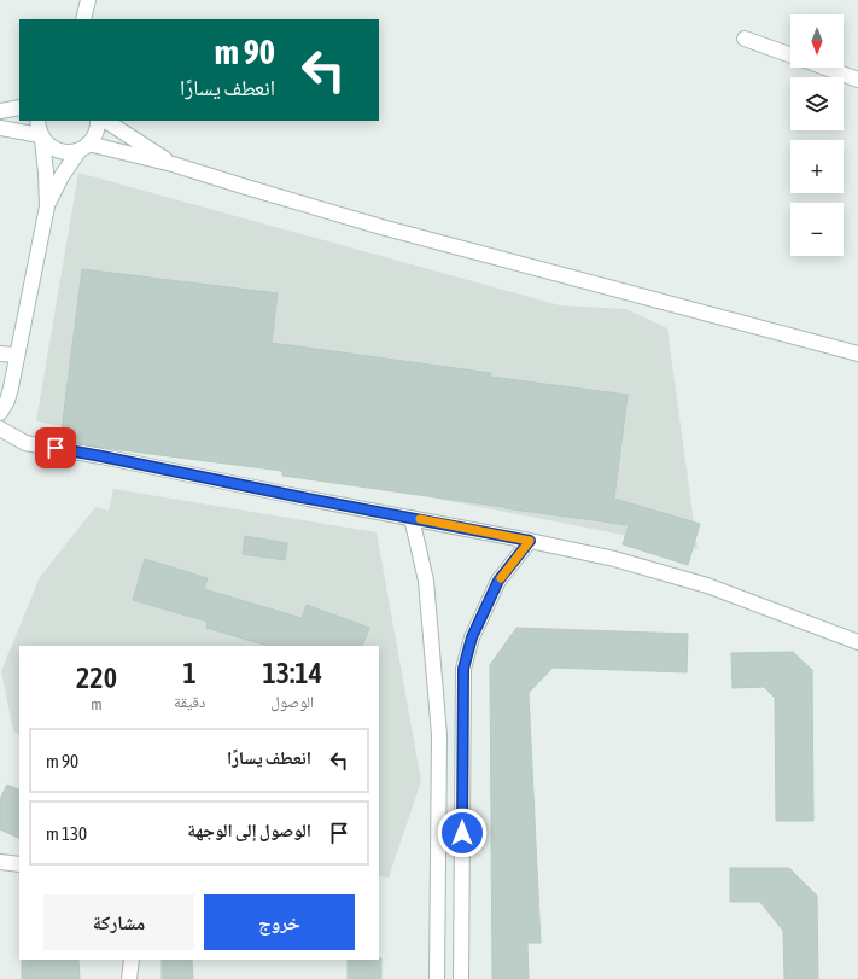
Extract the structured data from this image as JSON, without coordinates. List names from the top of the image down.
{
  "north": "bottom",
  "page": {
    "map_buttons": ["+", "−"],
    "turn": ["90 m", "انعطف يسارًا"],
    "eta": [
      "13:14",
      "الوصول",
      "1",
      "دقيقة",
      "220",
      "m"
    ],
    "list": [
      {
        "name": "انعطف يسارًا",
        "value": "90 m"
      },
      {
        "name": "الوصول إلى الوجهة",
        "value": "130 m"
      }
    ],
    "buttons": ["خروج", "مشاركة"]
  }
}
